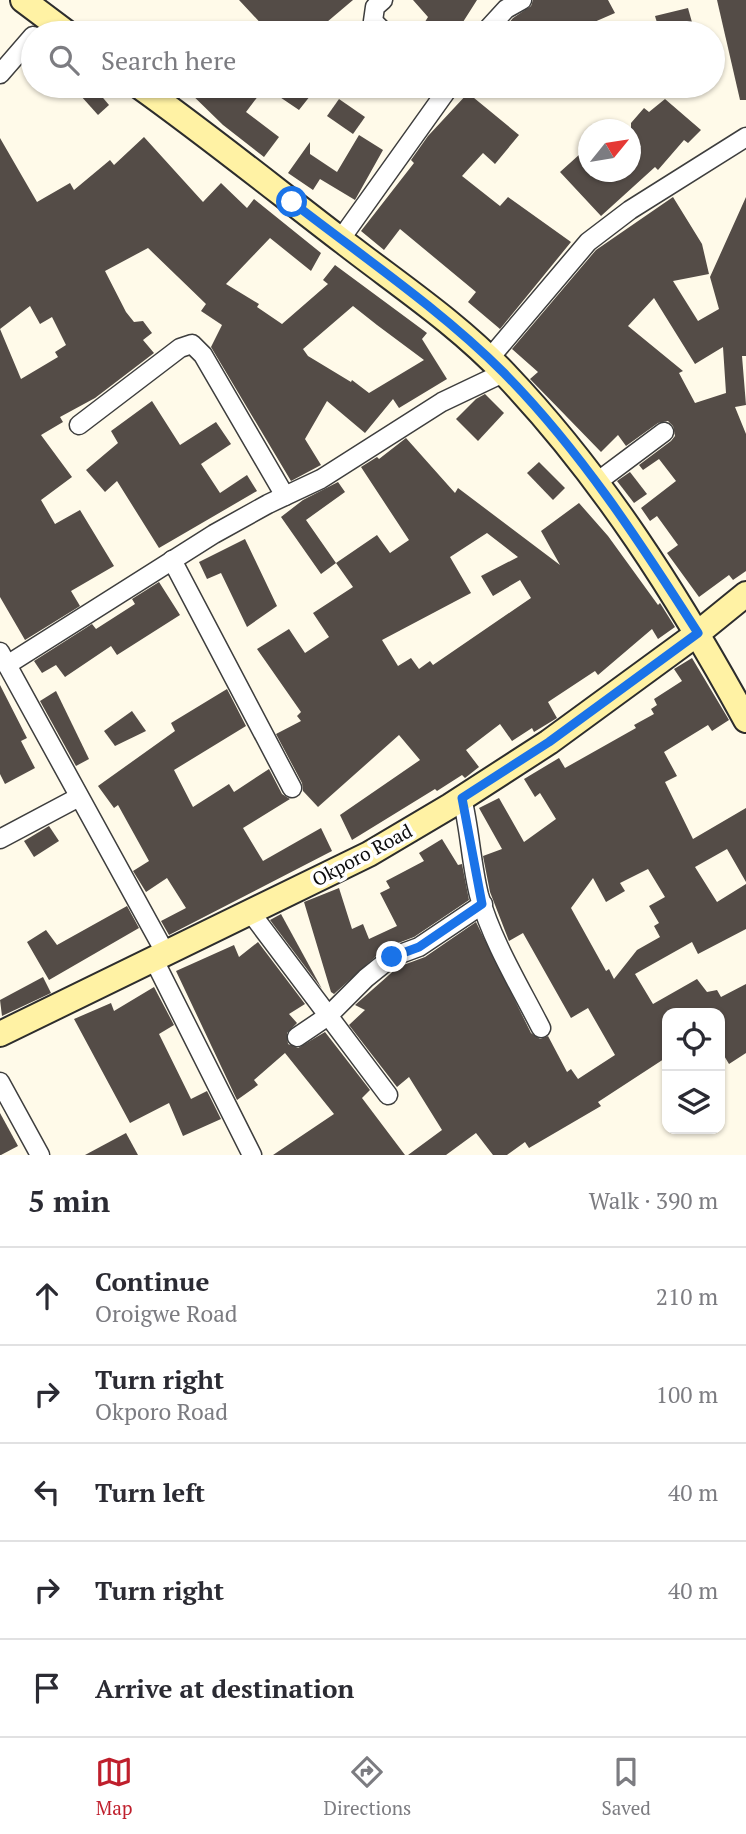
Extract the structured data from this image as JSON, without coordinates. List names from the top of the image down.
{
  "streets": {
    "street": ["Okporo Road"]
  },
  "north": "top right",
  "page": {
    "search": "Search here",
    "heading": ["5 min", "Walk · 390 m"],
    "list": [
      ["Continue", "Oroigwe Road", "210 m"],
      ["Turn right", "Okporo Road", "100 m"],
      ["Turn left", "40 m"],
      ["Turn right", "40 m"],
      "Arrive at destination"
    ],
    "nav": ["Map", "Directions", "Saved"]
  }
}
